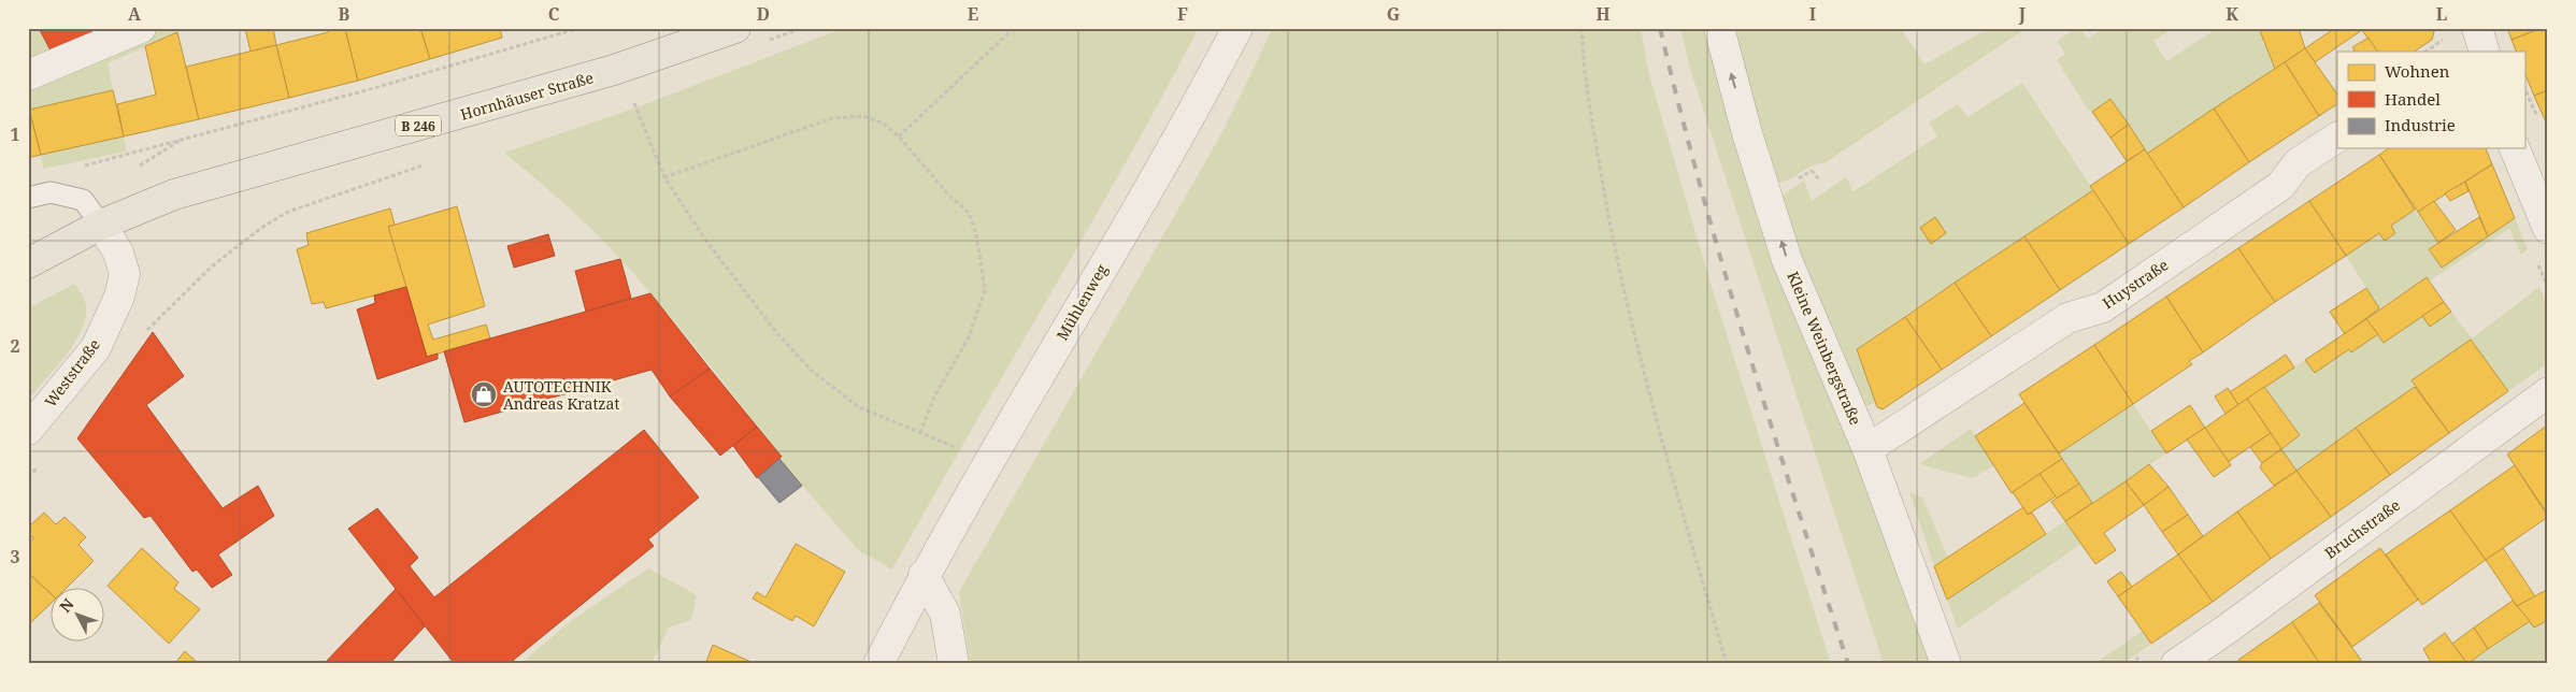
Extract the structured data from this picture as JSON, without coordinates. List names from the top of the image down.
{
  "streets": {
    "main road": ["Hornhäuser Straße", "B 246"],
    "street": [
      "Huystraße",
      "Mühlenweg",
      "Kleine Weinbergstraße",
      "Weststraße",
      "Bruchstraße"
    ]
  },
  "crossings": [
    ["Hornhäuser Straße", "Weststraße"],
    ["Huystraße", "Kleine Weinbergstraße"]
  ],
  "one_way": ["Kleine Weinbergstraße"],
  "places": {
    "shop": ["AUTOTECHNIK Andreas Kratzat"]
  },
  "legend": ["Wohnen", "Handel", "Industrie"],
  "north": "top left",
  "grid": {
    "columns": [
      "A",
      "B",
      "C",
      "D",
      "E",
      "F",
      "G",
      "H",
      "I",
      "J",
      "K",
      "L"
    ],
    "rows": ["1", "2", "3"]
  }
}
